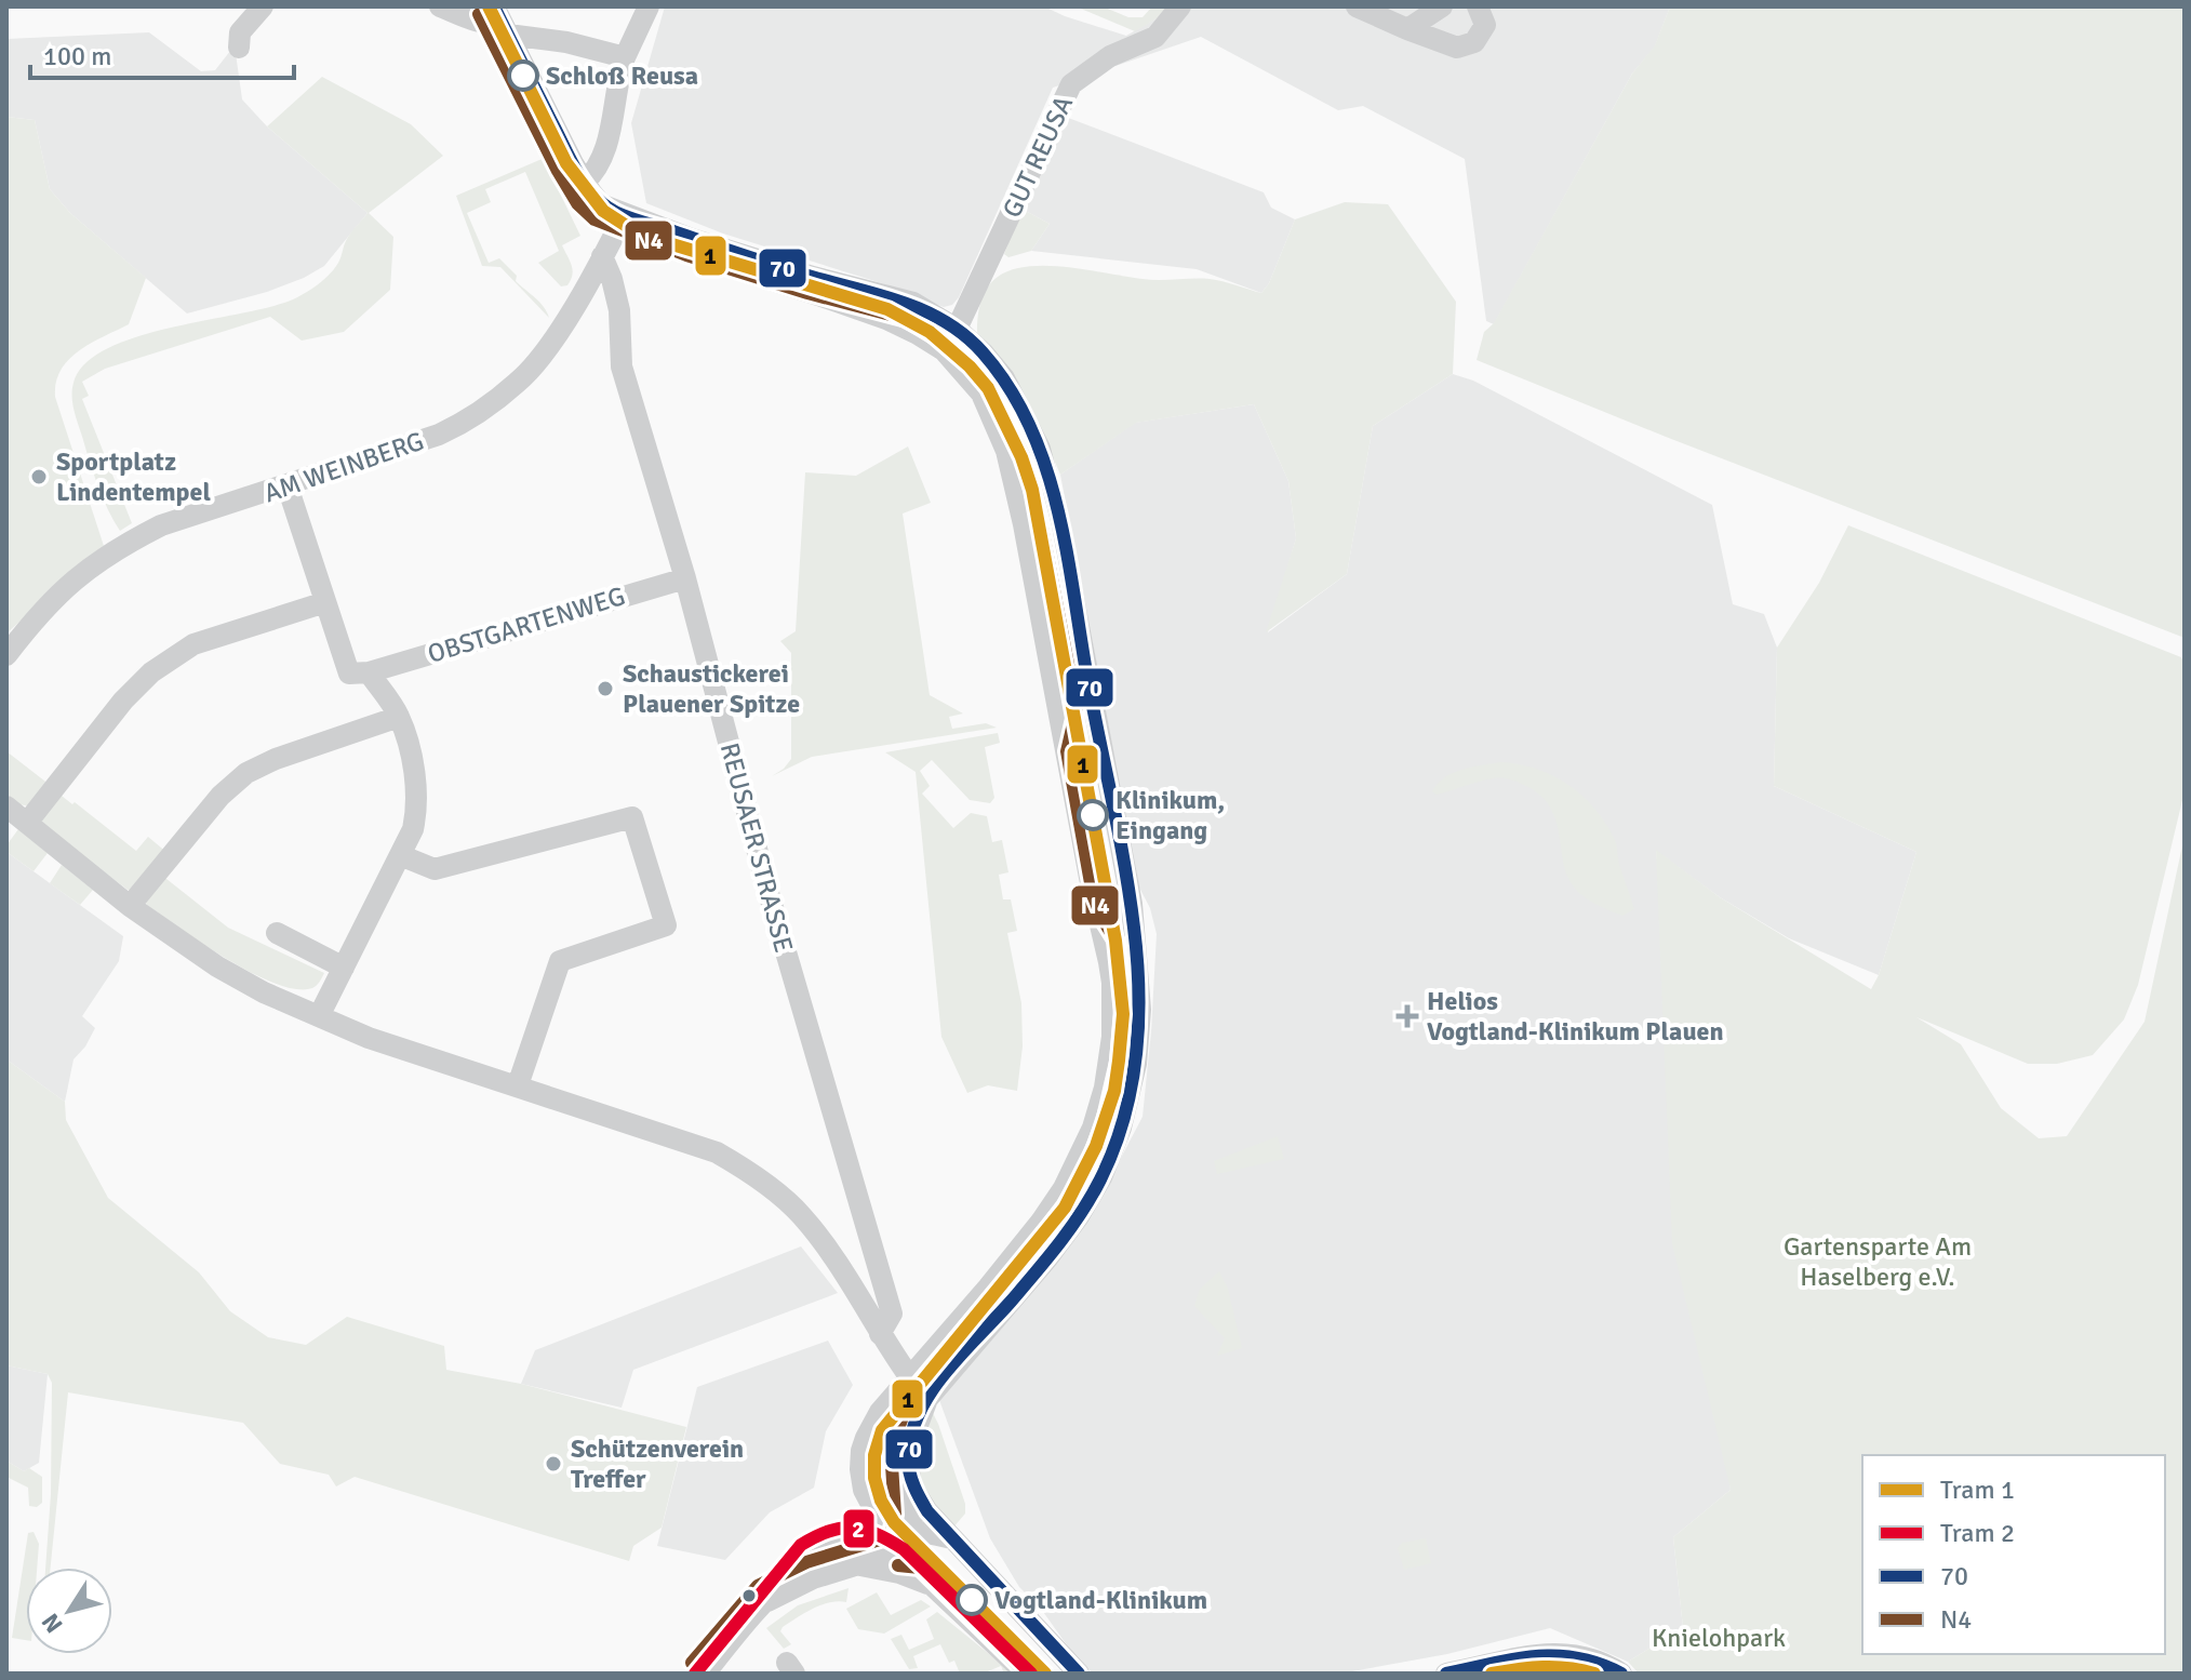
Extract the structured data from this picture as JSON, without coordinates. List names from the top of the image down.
{
  "streets": {
    "street": [
      "GUT REUSA",
      "AM WEINBERG",
      "OBSTGARTENWEG",
      "REUSAER STRASSE"
    ]
  },
  "crossings": [
    ["AM WEINBERG", "REUSAER STRASSE"],
    ["OBSTGARTENWEG", "REUSAER STRASSE"]
  ],
  "parks": ["Gartensparte Am Haselberg e.V.", "Knielohpark"],
  "places": {
    "other": [
      "Schloß Reusa",
      "Sportplatz Lindentempel",
      "Schaustickerei Plauener Spitze",
      "Klinikum, Eingang",
      "Schützenverein Treffer",
      "Vogtland-Klinikum"
    ],
    "health": ["Helios Vogtland-Klinikum Plauen"]
  },
  "lines": [
    "tram line 1",
    "transit line 70",
    "transit line N4",
    "tram line 2"
  ],
  "legend": [
    "Tram 1",
    "Tram 2",
    "70",
    "N4"
  ],
  "scale_bar": "100 m",
  "north": "bottom left"
}
